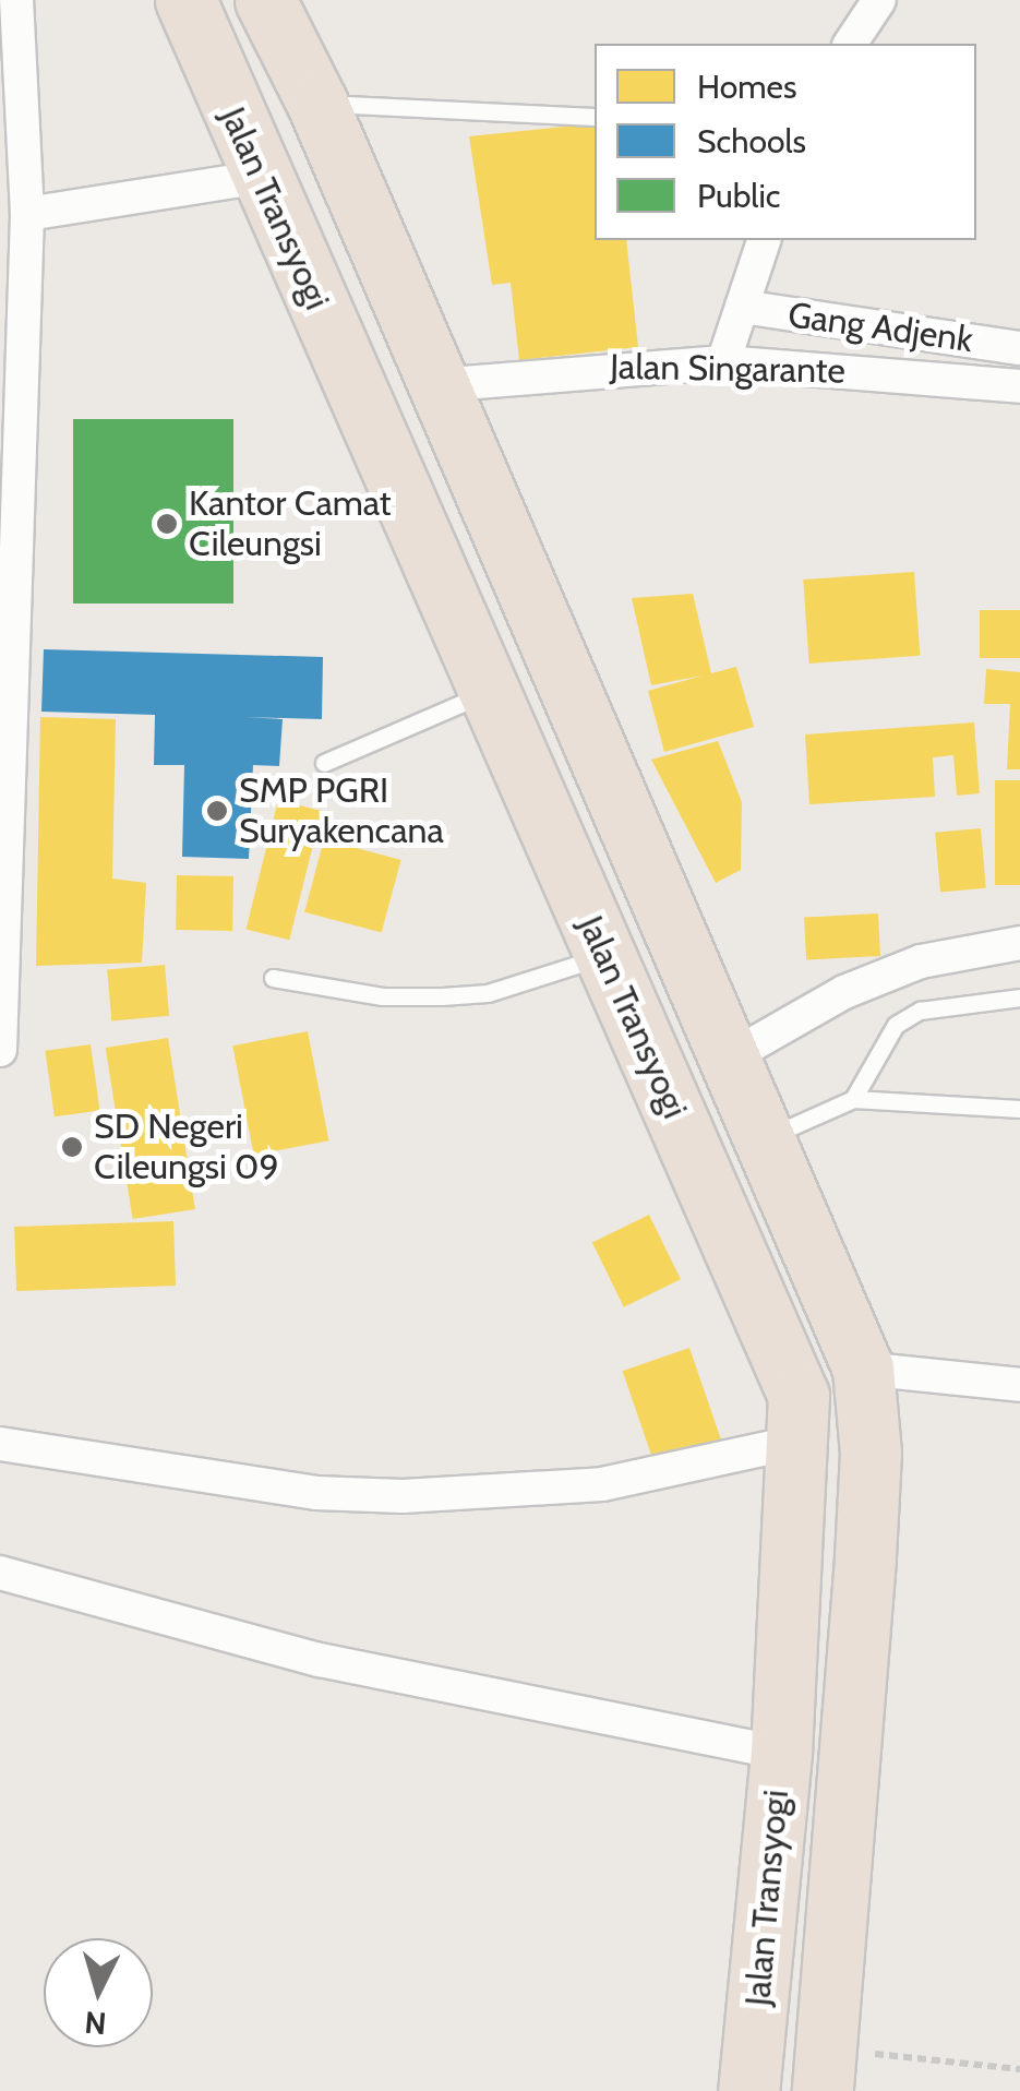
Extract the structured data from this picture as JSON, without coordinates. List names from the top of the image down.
{
  "streets": {
    "highway": ["Jalan Transyogi"],
    "street": ["Gang Adjenk", "Jalan Singarante"]
  },
  "crossings": [
    ["Jalan Transyogi", "Jalan Singarante"],
    ["Gang Adjenk", "Jalan Singarante"]
  ],
  "places": ["Kantor Camat Cileungsi", "SMP PGRI Suryakencana", "SD Negeri Cileungsi 09"],
  "legend": ["Homes", "Schools", "Public"],
  "north": "bottom"
}
